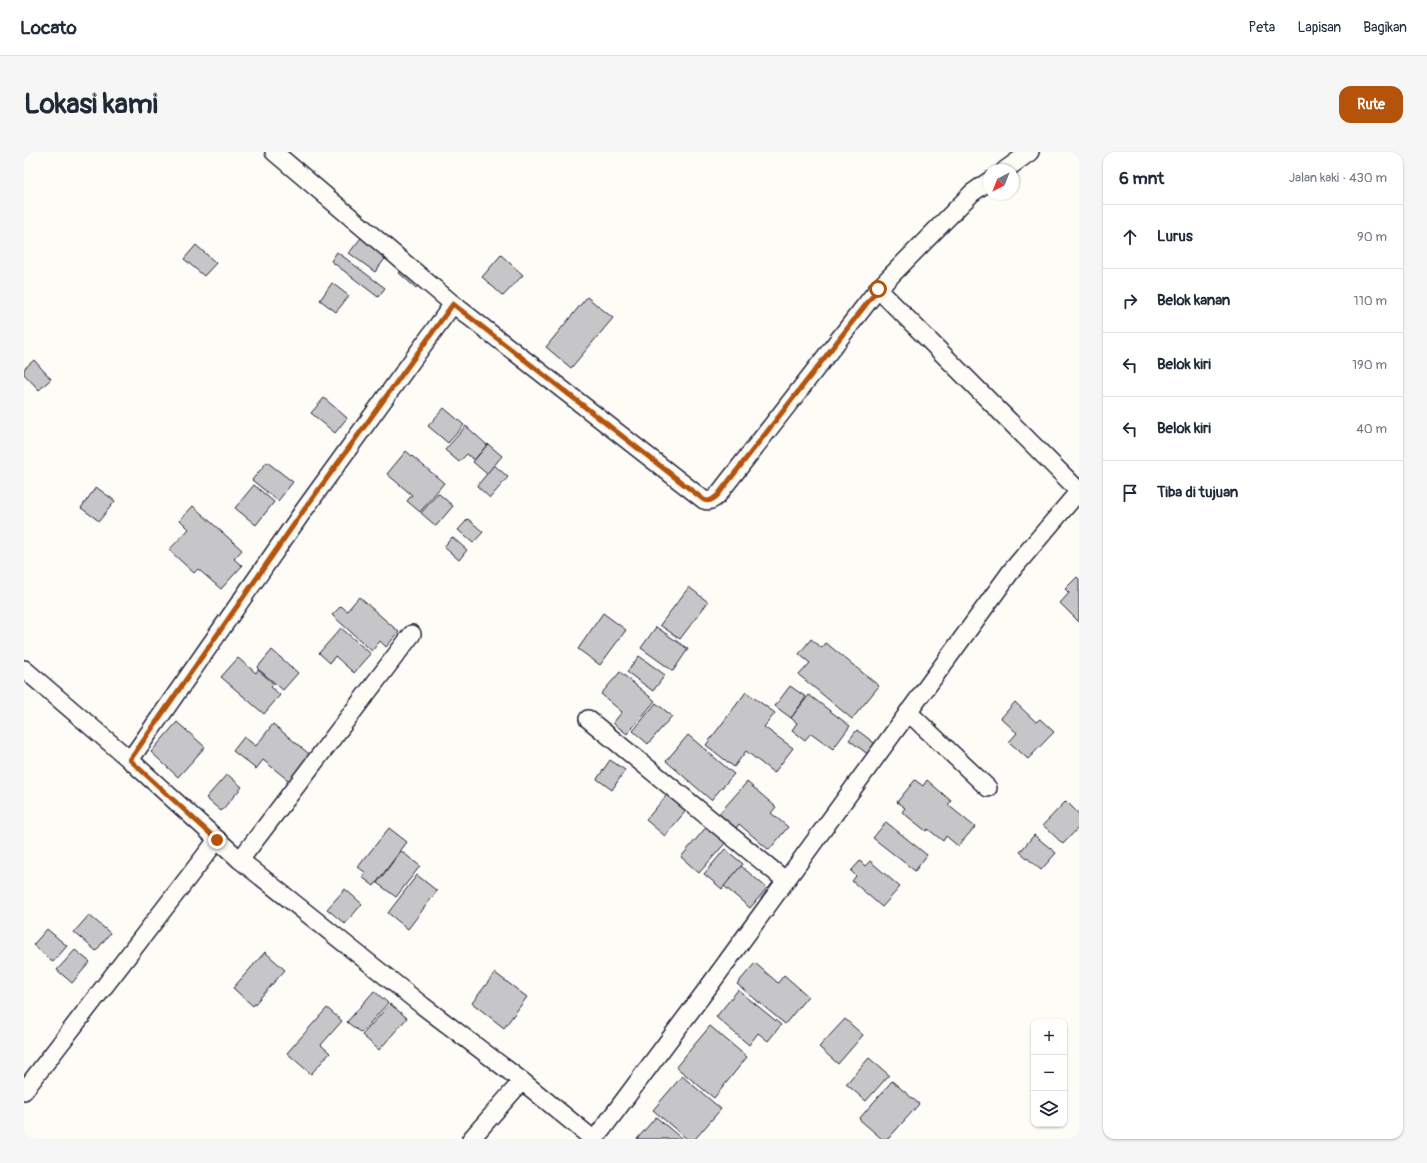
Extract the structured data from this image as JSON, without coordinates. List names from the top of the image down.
{
  "north": "bottom left",
  "page": {
    "header": "Locato",
    "nav": ["Peta", "Lapisan", "Bagikan"],
    "buttons": "Rute",
    "title": "Lokasi kami",
    "heading": ["6 mnt", "Jalan kaki · 430 m"],
    "list": [
      ["Lurus", "90 m"],
      ["Belok kanan", "110 m"],
      ["Belok kiri", "190 m"],
      ["Belok kiri", "40 m"],
      "Tiba di tujuan"
    ],
    "map_buttons": ["+", "−"]
  }
}
